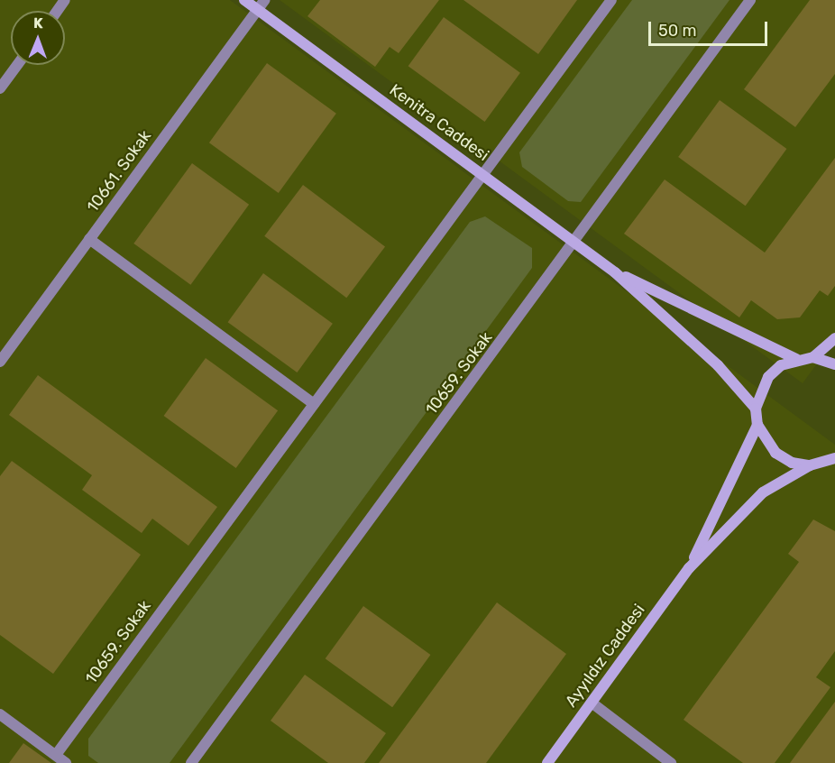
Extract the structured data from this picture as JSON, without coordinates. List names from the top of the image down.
{
  "streets": {
    "street": [
      "Kenitra Caddesi",
      "10661. Sokak",
      "10659. Sokak",
      "Ayyıldız Caddesi"
    ]
  },
  "crossings": [
    ["Kenitra Caddesi", "10661. Sokak"],
    ["Kenitra Caddesi", "10659. Sokak"]
  ],
  "scale_bar": "50 m",
  "north": "top"
}
